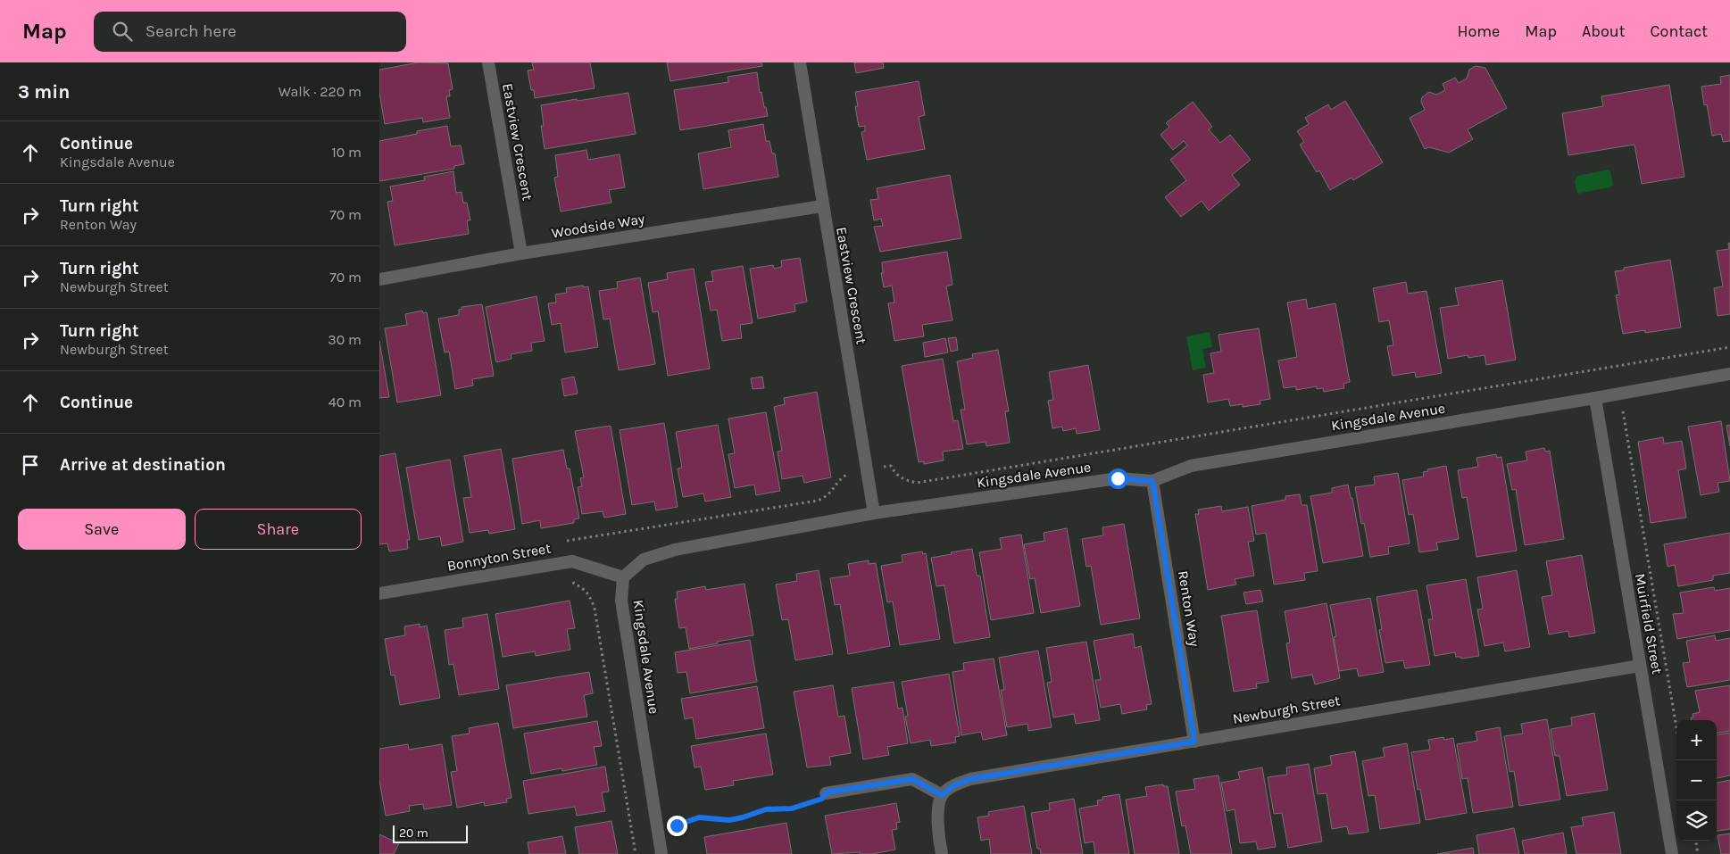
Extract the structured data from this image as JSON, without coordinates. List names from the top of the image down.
{
  "streets": {
    "street": [
      "Eastview Crescent",
      "Woodside Way",
      "Kingsdale Avenue",
      "Bonnyton Street",
      "Renton Way",
      "Muirfield Street",
      "Newburgh Street"
    ]
  },
  "crossings": [
    ["Eastview Crescent", "Woodside Way"],
    ["Eastview Crescent", "Kingsdale Avenue"],
    ["Kingsdale Avenue", "Bonnyton Street"],
    ["Kingsdale Avenue", "Renton Way"],
    ["Kingsdale Avenue", "Muirfield Street"],
    ["Renton Way", "Newburgh Street"],
    ["Muirfield Street", "Newburgh Street"]
  ],
  "scale_bar": "20 m",
  "page": {
    "header": "Map",
    "search": "Search here",
    "nav": [
      "Home",
      "Map",
      "About",
      "Contact"
    ],
    "heading": ["3 min", "Walk · 220 m"],
    "list": [
      ["Continue", "Kingsdale Avenue", "10 m"],
      ["Turn right", "Renton Way", "70 m"],
      ["Turn right", "Newburgh Street", "70 m"],
      ["Turn right", "Newburgh Street", "30 m"],
      ["Continue", "40 m"],
      "Arrive at destination"
    ],
    "buttons": ["Save", "Share"],
    "map_buttons": ["+", "−"],
    "scale": "20 m"
  }
}
